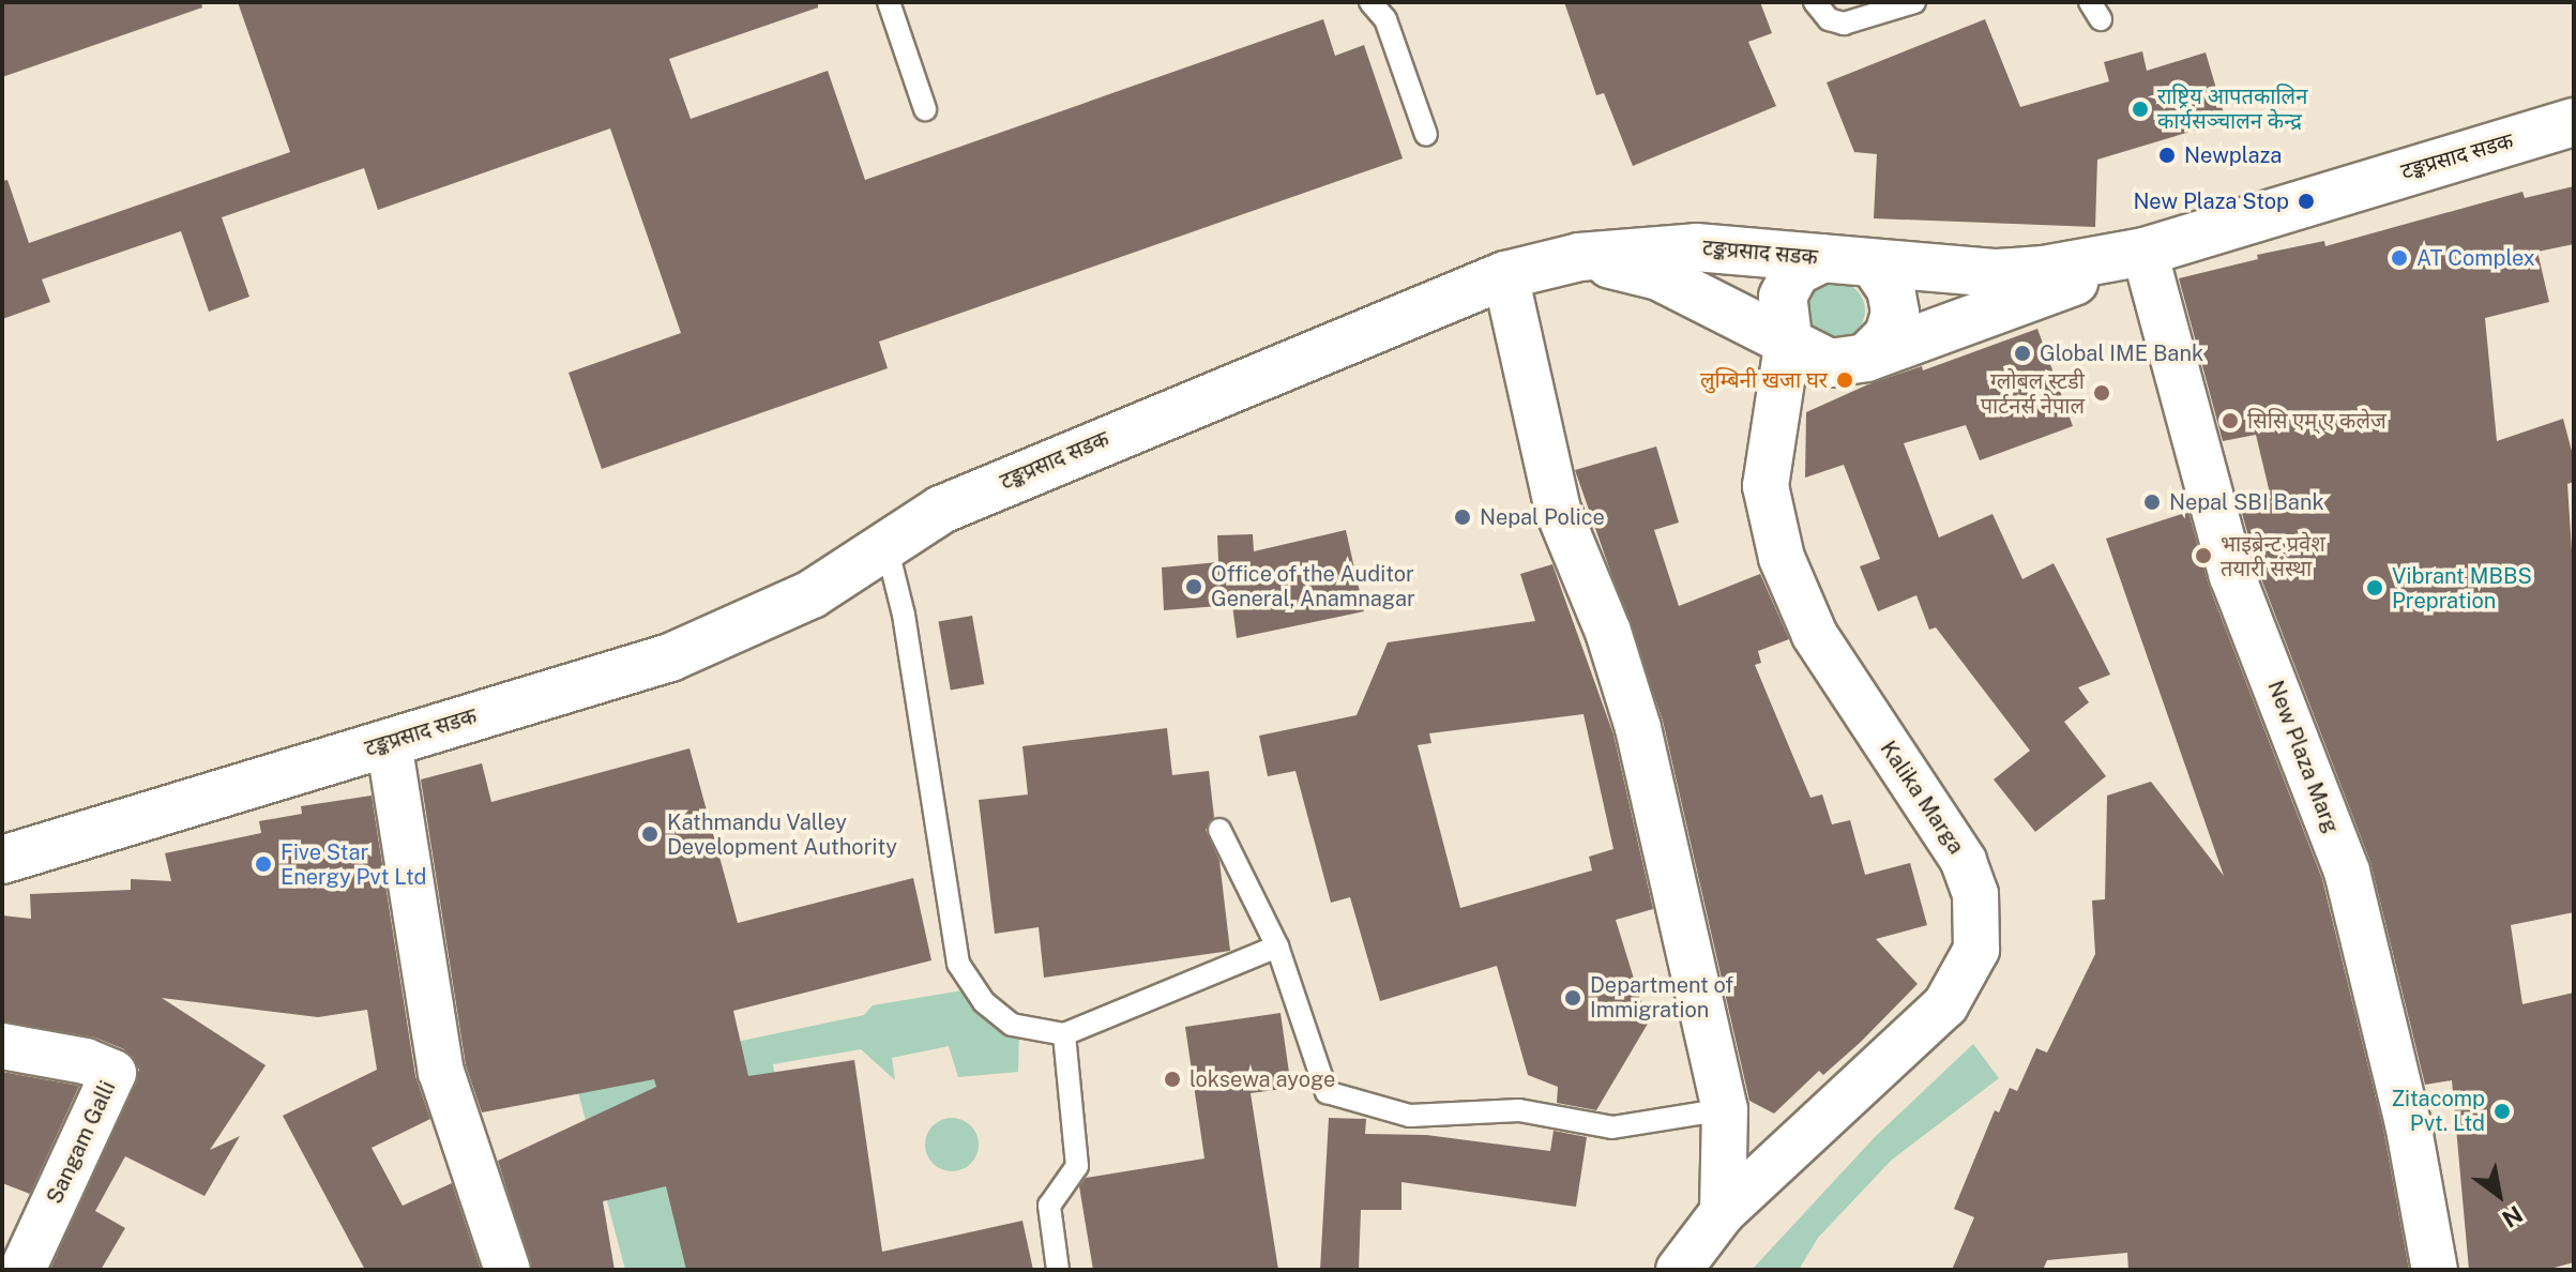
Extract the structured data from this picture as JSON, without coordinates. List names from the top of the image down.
{
  "streets": {
    "street": [
      "टङ्कप्रसाद सडक",
      "New Plaza Marg",
      "Kalika Marga",
      "Sangam Galli"
    ]
  },
  "crossings": [
    ["टङ्कप्रसाद सडक", "New Plaza Marg"],
    ["टङ्कप्रसाद सडक", "Kalika Marga"]
  ],
  "places": [
    "राष्ट्रिय आपतकालिन कार्यसञ्चालन केन्द्र",
    "Newplaza",
    "New Plaza Stop",
    "AT Complex",
    "Global IME Bank",
    "लुम्बिनी खजा घर",
    "ग्लोबल स्टडी पार्टनर्स नेपाल",
    "सिसि एम् ए कलेज",
    "Nepal SBI Bank",
    "Nepal Police",
    "भाइब्रेन्ट प्रवेश तयारी संस्था",
    "Office of the Auditor General, Anamnagar",
    "Vibrant MBBS Prepration",
    "Kathmandu Valley Development Authority",
    "Five Star Energy Pvt Ltd",
    "Department of Immigration",
    "loksewa ayoge",
    "Zitacomp Pvt. Ltd"
  ],
  "north": "bottom right"
}
